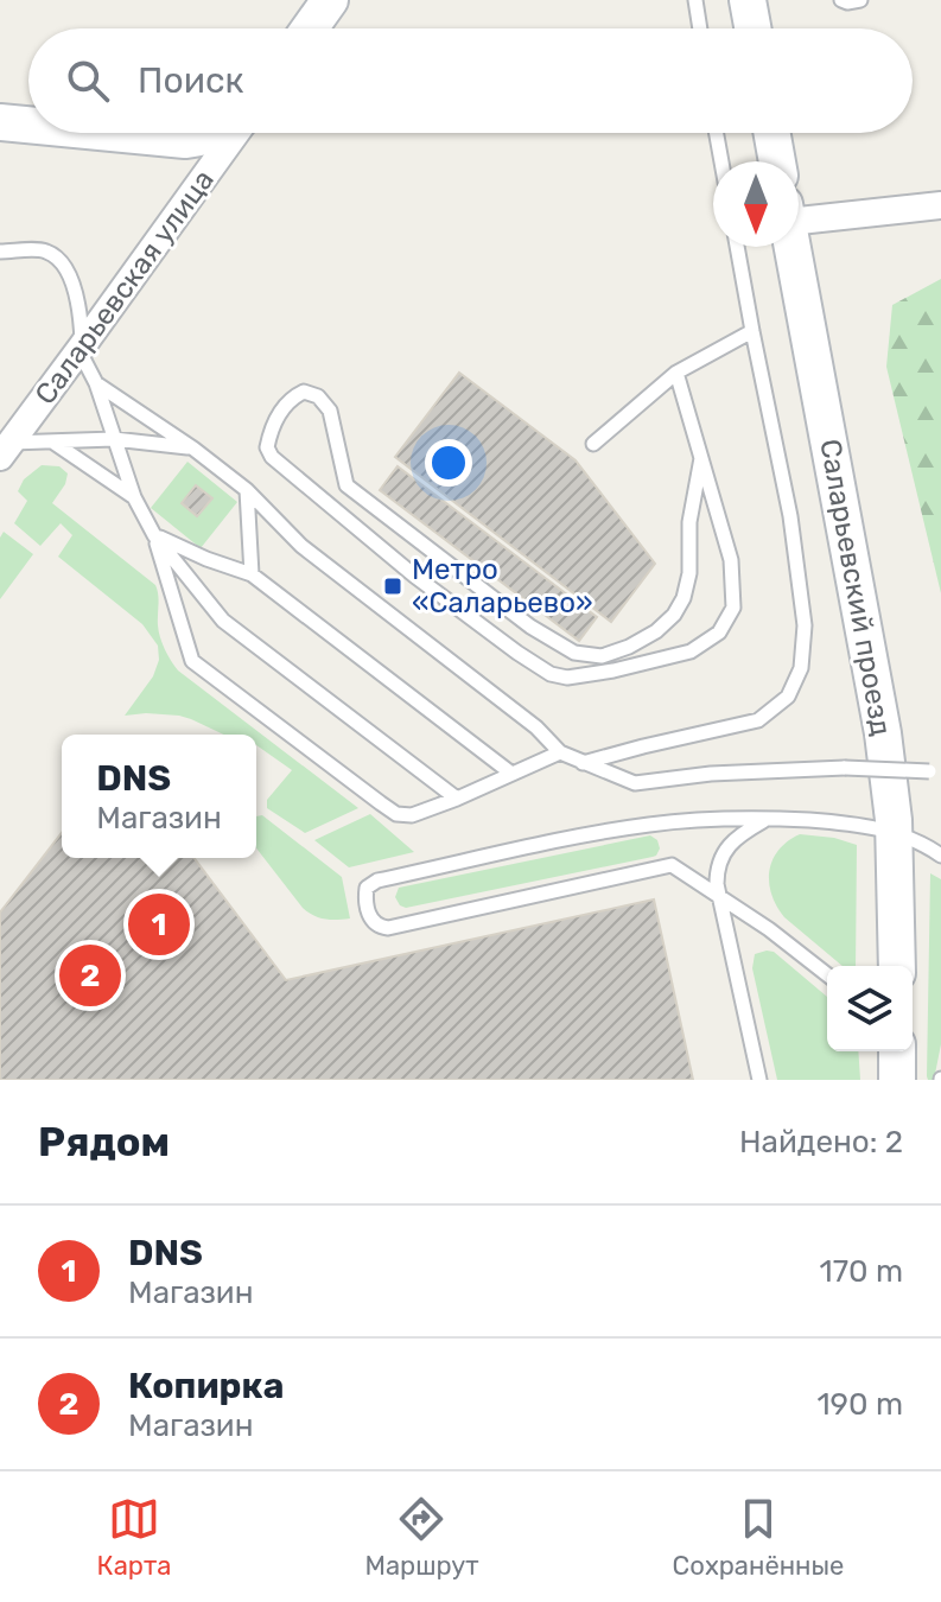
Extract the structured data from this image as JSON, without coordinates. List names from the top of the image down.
{
  "streets": {
    "street": ["Саларьевская улица", "Саларьевский проезд"]
  },
  "places": {
    "transit": ["Метро «Саларьево»"]
  },
  "north": "bottom",
  "page": {
    "search": "Поиск",
    "popup": ["DNS", "Магазин"],
    "pins": ["1", "2"],
    "heading": ["Рядом", "Найдено: 2"],
    "list": [
      {
        "mark": "1",
        "name": "DNS",
        "note": "Магазин",
        "value": "170 m"
      },
      {
        "mark": "2",
        "name": "Копирка",
        "note": "Магазин",
        "value": "190 m"
      }
    ],
    "nav": ["Карта", "Маршрут", "Сохранённые"]
  }
}
